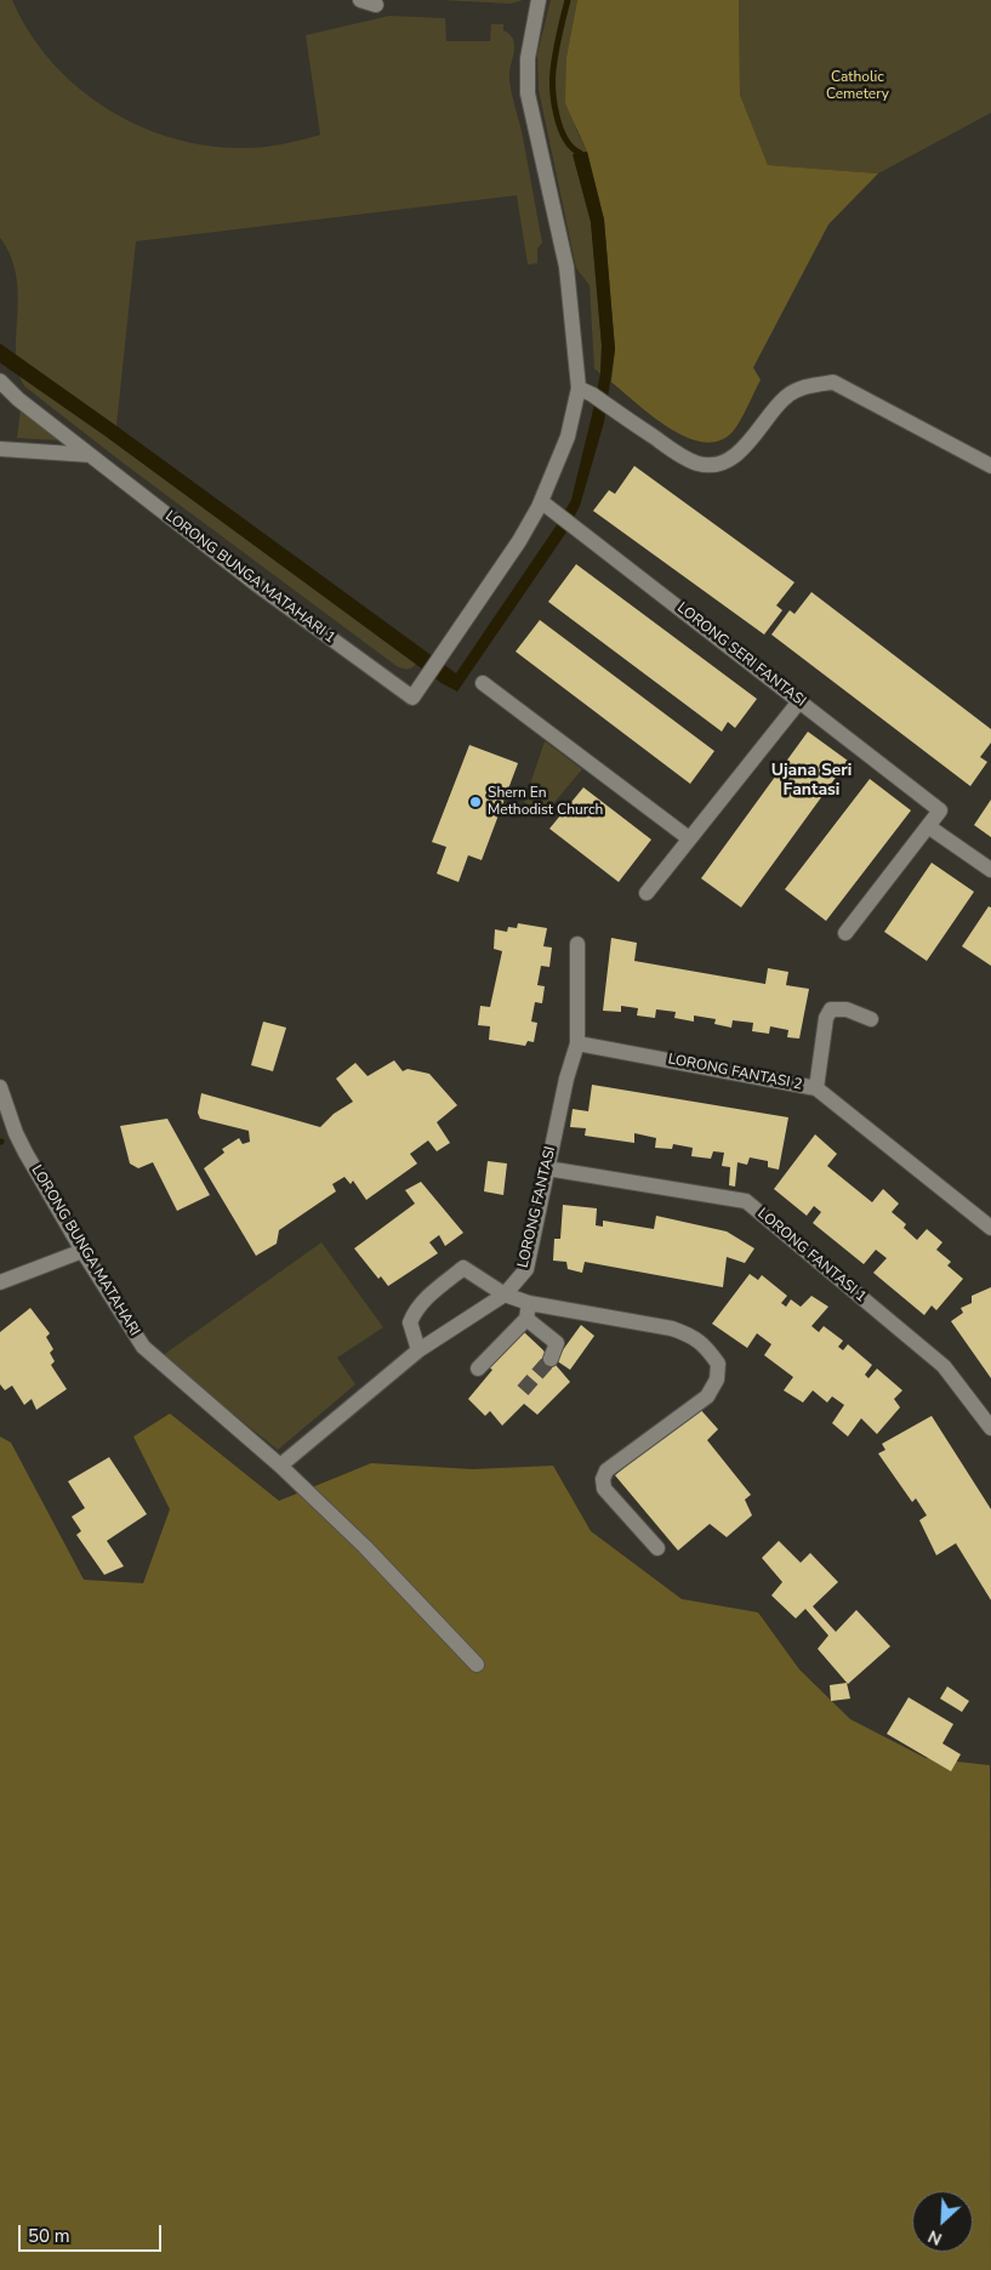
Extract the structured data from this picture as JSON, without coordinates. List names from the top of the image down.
{
  "streets": {
    "street": [
      "LORONG BUNGA MATAHARI 1",
      "LORONG SERI FANTASI",
      "LORONG FANTASI 2",
      "LORONG FANTASI",
      "LORONG BUNGA MATAHARI",
      "LORONG FANTASI 1"
    ]
  },
  "crossings": [
    ["LORONG BUNGA MATAHARI 1", "LORONG SERI FANTASI"],
    ["LORONG FANTASI 2", "LORONG FANTASI"],
    ["LORONG FANTASI", "LORONG BUNGA MATAHARI"],
    ["LORONG FANTASI", "LORONG FANTASI 1"]
  ],
  "districts": ["Ujana Seri Fantasi"],
  "parks": ["Catholic Cemetery"],
  "places": ["Shern En Methodist Church"],
  "scale_bar": "50 m",
  "north": "bottom left"
}
